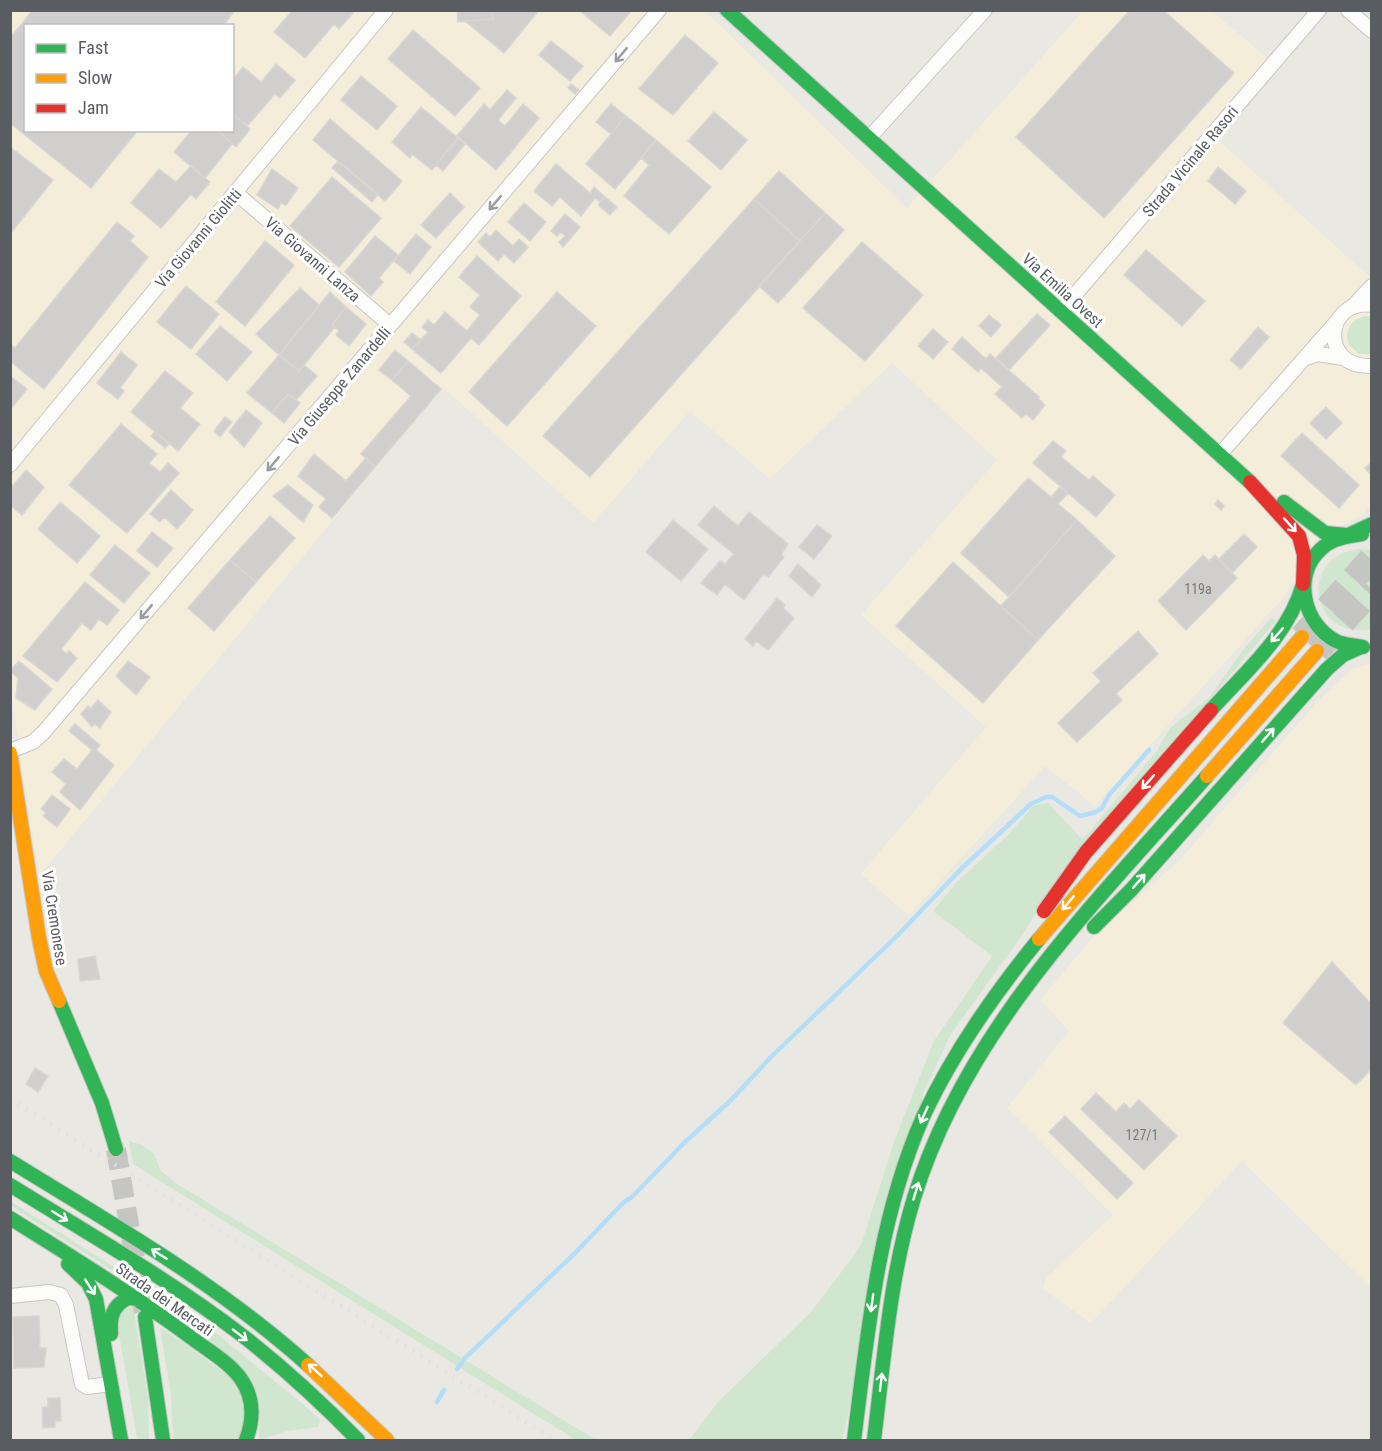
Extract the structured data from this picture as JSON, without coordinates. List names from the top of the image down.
{
  "streets": {
    "main road": ["Via Emilia Ovest", "Via Cremonese", "Strada dei Mercati"],
    "street": [
      "Strada Vicinale Rasori",
      "Via Giovanni Giolitti",
      "Via Giovanni Lanza",
      "Via Giuseppe Zanardelli"
    ]
  },
  "crossings": [
    ["Strada Vicinale Rasori", "Via Emilia Ovest"],
    ["Via Giovanni Giolitti", "Via Giovanni Lanza"],
    ["Via Giovanni Lanza", "Via Giuseppe Zanardelli"],
    ["Via Giuseppe Zanardelli", "Via Cremonese"]
  ],
  "one_way": ["Via Giuseppe Zanardelli"],
  "house_numbers": ["119a", "127/1"],
  "legend": ["Fast", "Slow", "Jam"]
}
